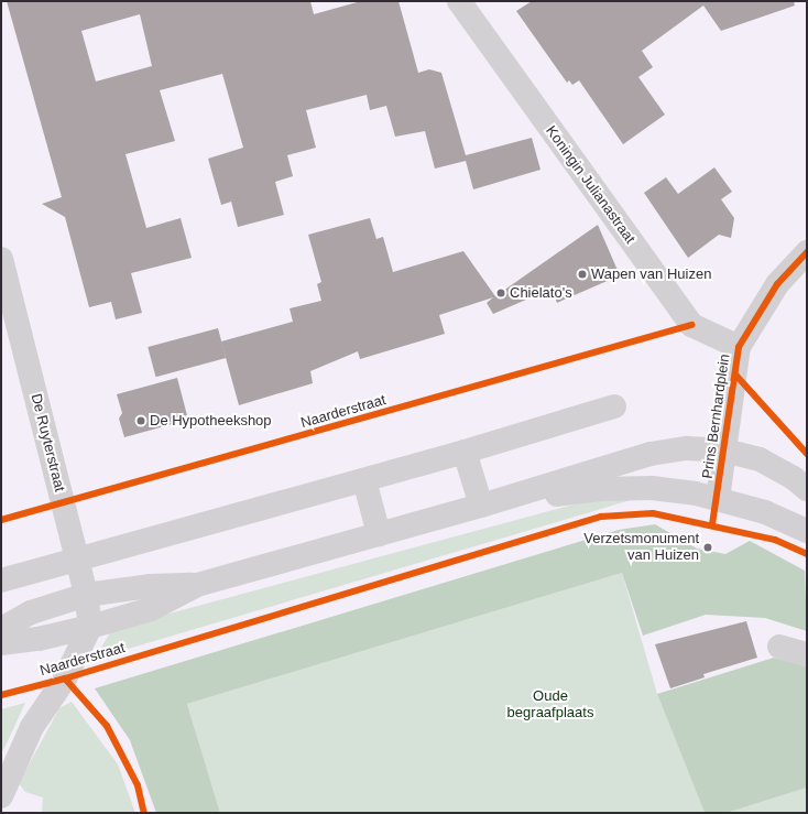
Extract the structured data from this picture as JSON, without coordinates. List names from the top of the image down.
{
  "streets": {
    "street": [
      "Koningin Julianastraat",
      "Naarderstraat",
      "Prins Bernhardplein",
      "De Ruyterstraat"
    ]
  },
  "crossings": [
    ["Koningin Julianastraat", "Prins Bernhardplein"],
    ["Naarderstraat", "Prins Bernhardplein"],
    ["Naarderstraat", "De Ruyterstraat"]
  ],
  "parks": ["Oude begraafplaats"],
  "places": [
    "Wapen van Huizen",
    "Chielato's",
    "De Hypotheekshop",
    "Verzetsmonument van Huizen"
  ]
}
